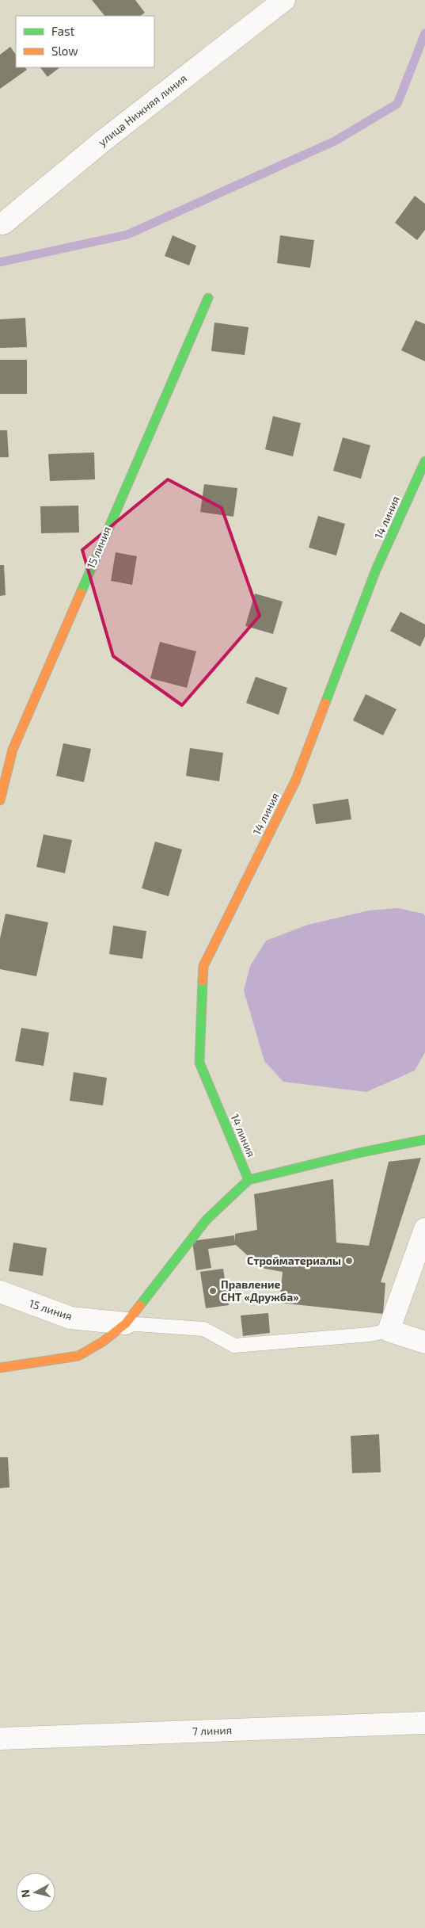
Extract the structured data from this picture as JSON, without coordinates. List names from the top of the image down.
{
  "streets": {
    "street": [
      "улица Нижняя линия",
      "14 линия",
      "15 линия",
      "7 линия"
    ]
  },
  "places": ["Стройматериалы", "Правление СНТ «Дружба»"],
  "legend": ["Fast", "Slow"],
  "north": "left"
}
